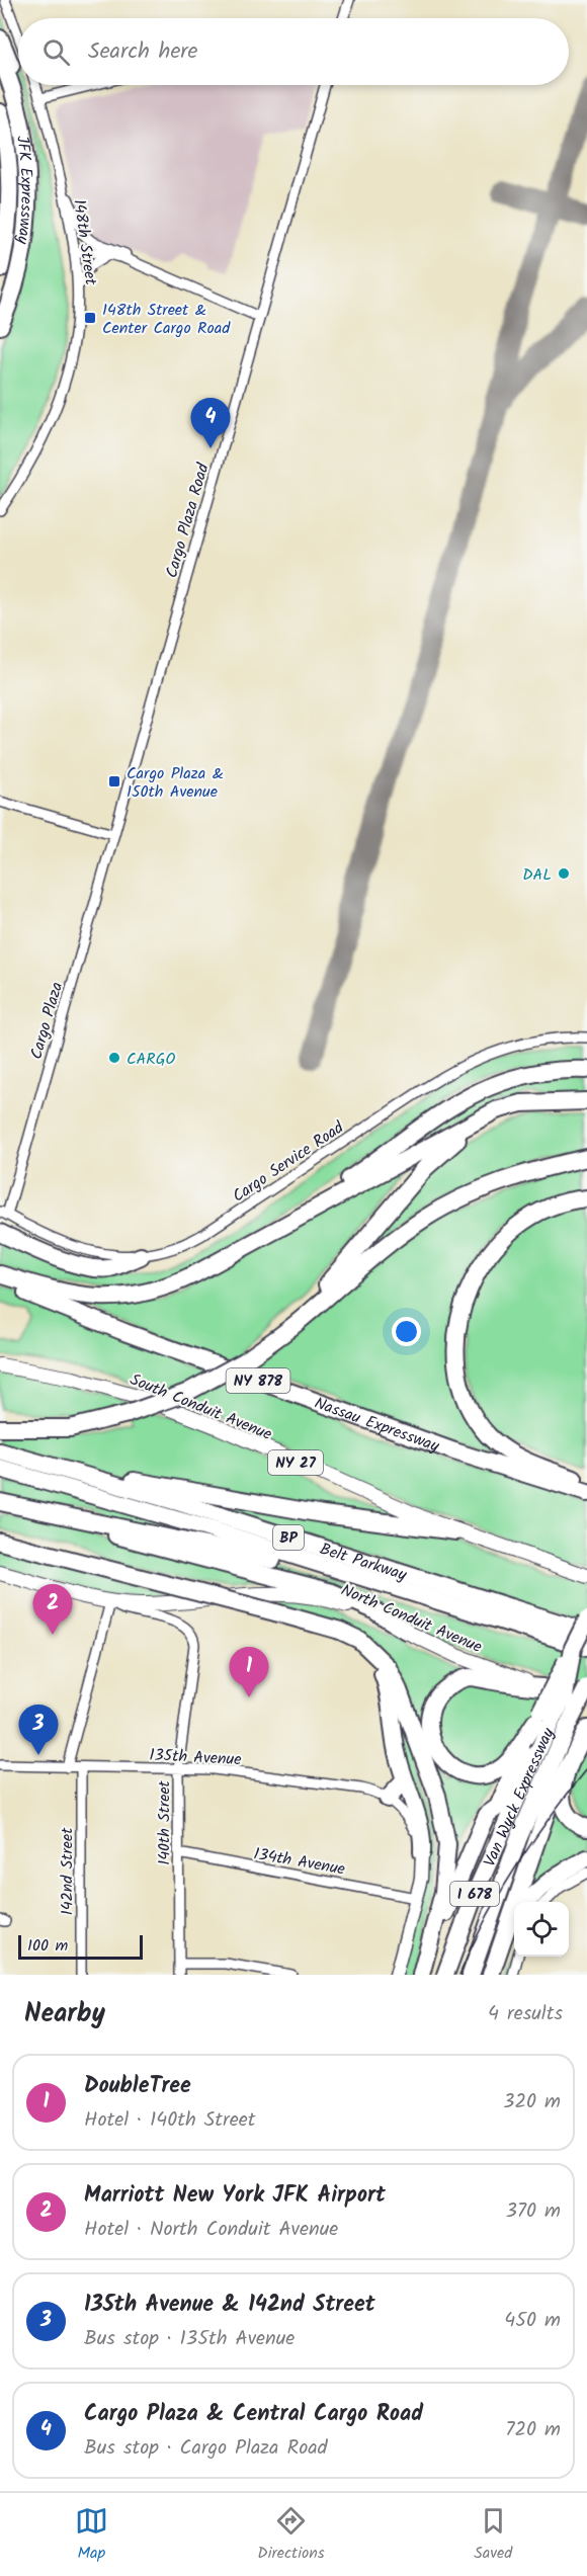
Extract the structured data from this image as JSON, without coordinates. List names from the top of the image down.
{
  "streets": {
    "highway": [
      "JFK Expressway",
      "NY 878",
      "Nassau Expressway",
      "BP",
      "Belt Parkway",
      "Van Wyck Expressway",
      "I 678"
    ],
    "main road": ["South Conduit Avenue", "NY 27", "North Conduit Avenue"],
    "street": [
      "148th Street",
      "Cargo Plaza Road",
      "Cargo Plaza",
      "Cargo Service Road",
      "135th Avenue",
      "140th Street",
      "134th Avenue",
      "142nd Street"
    ]
  },
  "crossings": [
    ["Cargo Plaza Road", "Cargo Plaza"],
    ["Cargo Plaza", "Cargo Service Road"],
    ["Belt Parkway", "Van Wyck Expressway"],
    ["North Conduit Avenue", "140th Street"],
    ["135th Avenue", "140th Street"],
    ["135th Avenue", "142nd Street"],
    ["140th Street", "134th Avenue"]
  ],
  "places": {
    "transit": ["148th Street & Center Cargo Road", "Cargo Plaza & 150th Avenue"],
    "other": ["DAL", "CARGO"]
  },
  "scale_bar": "100 m",
  "page": {
    "search": "Search here",
    "pins": [
      "4",
      "2",
      "1",
      "3"
    ],
    "scale": "100 m",
    "heading": ["Nearby", "4 results"],
    "list": [
      {
        "mark": "1",
        "name": "DoubleTree",
        "note": "Hotel · 140th Street",
        "value": "320 m"
      },
      {
        "mark": "2",
        "name": "Marriott New York JFK Airport",
        "note": "Hotel · North Conduit Avenue",
        "value": "370 m"
      },
      {
        "mark": "3",
        "name": "135th Avenue & 142nd Street",
        "note": "Bus stop · 135th Avenue",
        "value": "450 m"
      },
      {
        "mark": "4",
        "name": "Cargo Plaza & Central Cargo Road",
        "note": "Bus stop · Cargo Plaza Road",
        "value": "720 m"
      }
    ],
    "nav": ["Map", "Directions", "Saved"]
  }
}
